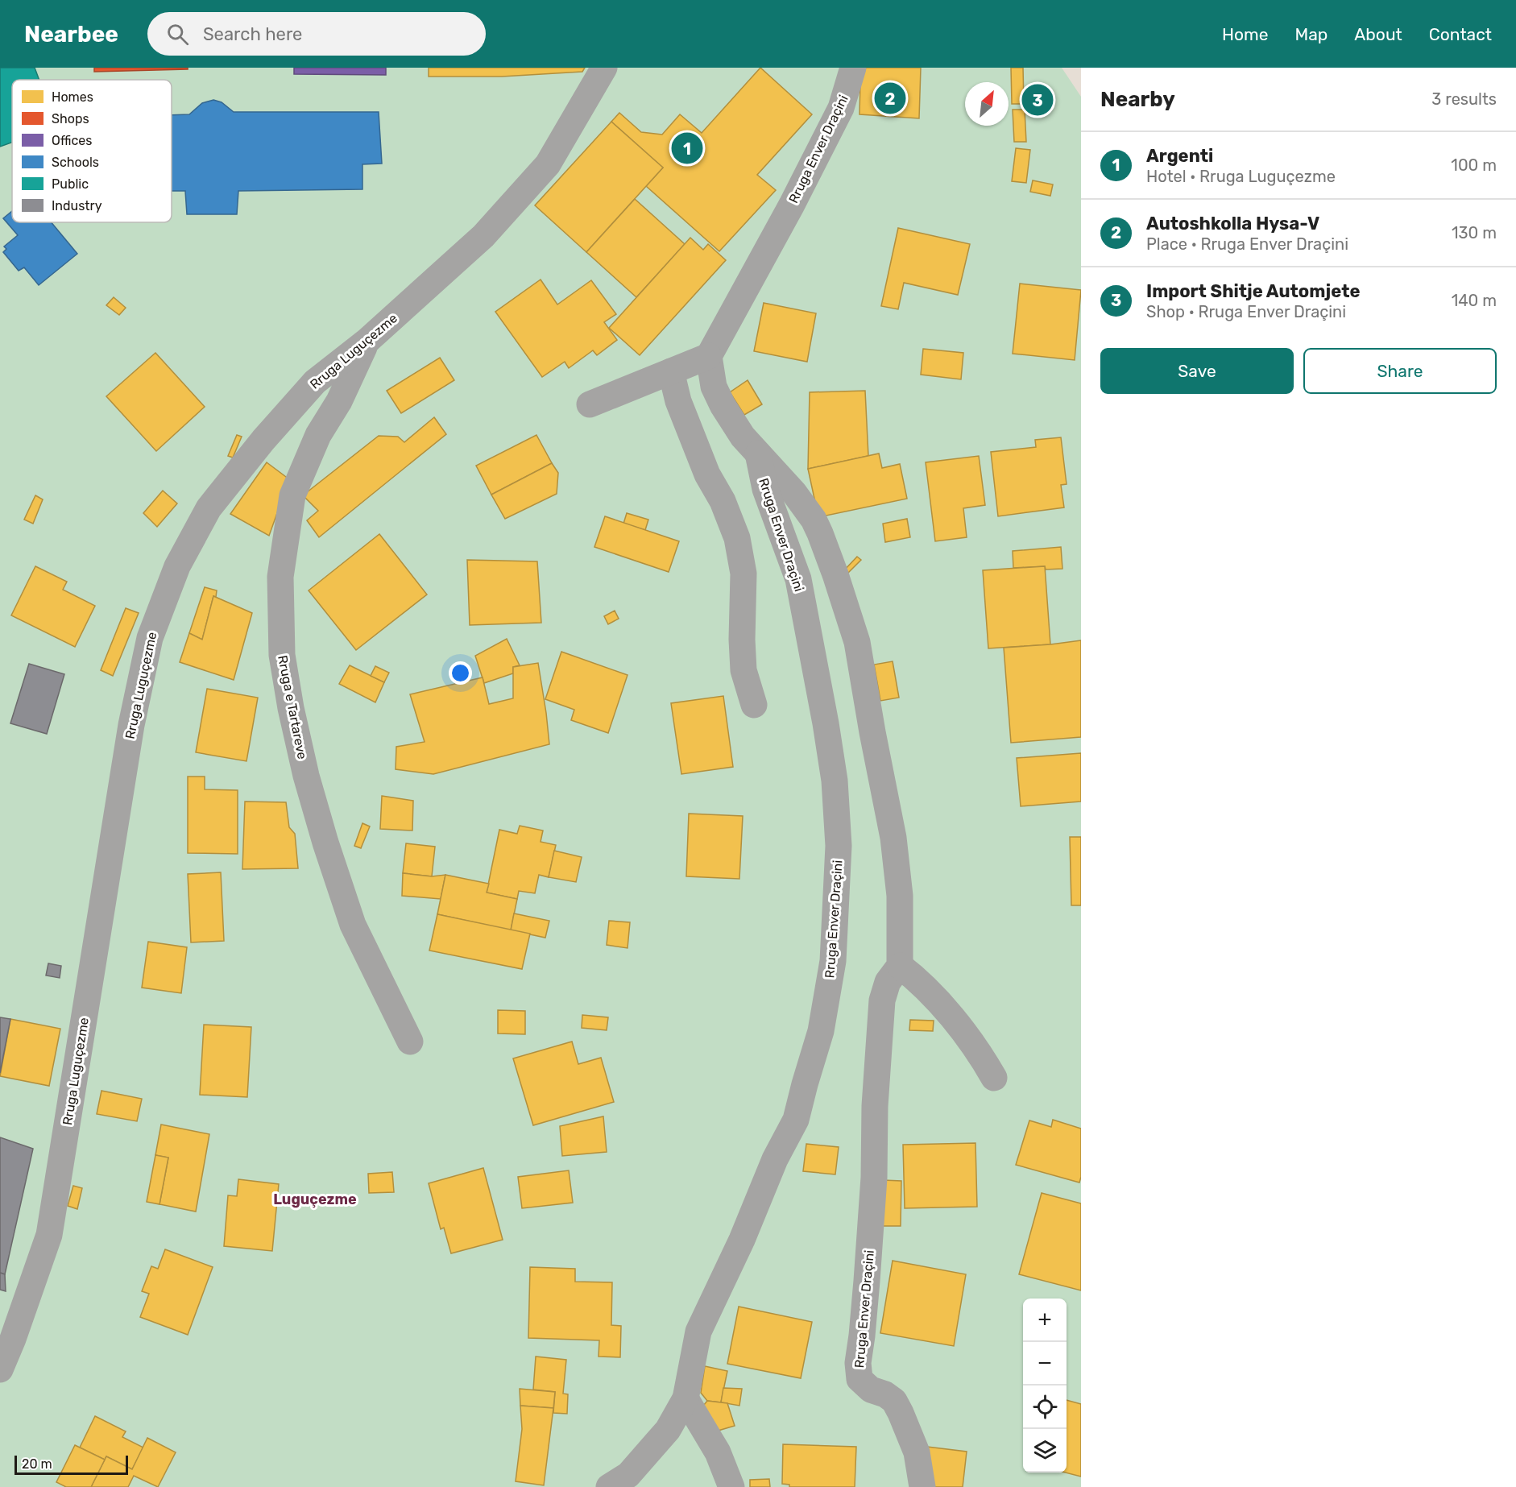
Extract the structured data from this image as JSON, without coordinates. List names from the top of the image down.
{
  "streets": {
    "street": ["Rruga Enver Draçini", "Rruga Luguçezme", "Rruga e Tartareve"]
  },
  "crossings": [
    ["Rruga Luguçezme", "Rruga e Tartareve"]
  ],
  "districts": ["Luguçezme"],
  "legend": [
    "Homes",
    "Shops",
    "Offices",
    "Schools",
    "Public",
    "Industry"
  ],
  "scale_bar": "20 m",
  "north": "top right",
  "page": {
    "header": "Nearbee",
    "search": "Search here",
    "nav": [
      "Home",
      "Map",
      "About",
      "Contact"
    ],
    "heading": ["Nearby", "3 results"],
    "pins": ["2", "3", "1"],
    "list": [
      {
        "mark": "1",
        "name": "Argenti",
        "note": "Hotel · Rruga Luguçezme",
        "value": "100 m"
      },
      {
        "mark": "2",
        "name": "Autoshkolla Hysa-V",
        "note": "Place · Rruga Enver Draçini",
        "value": "130 m"
      },
      {
        "mark": "3",
        "name": "Import Shitje Automjete",
        "note": "Shop · Rruga Enver Draçini",
        "value": "140 m"
      }
    ],
    "buttons": ["Save", "Share"],
    "map_buttons": ["+", "−"],
    "scale": "20 m"
  }
}
